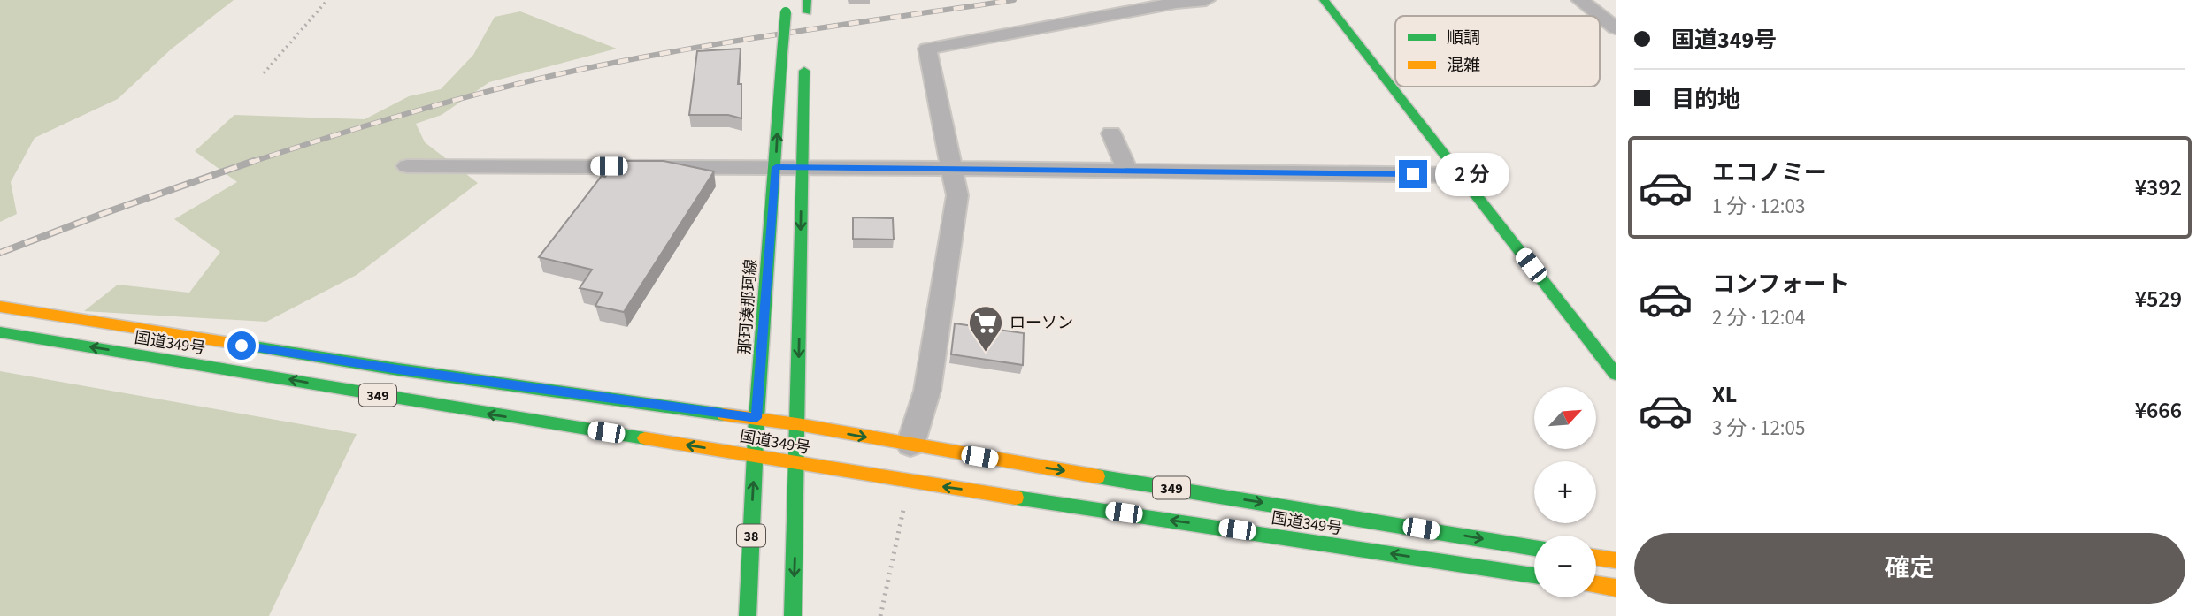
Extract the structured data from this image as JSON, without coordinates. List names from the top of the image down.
{
  "streets": {
    "main road": [
      "那珂湊那珂線",
      "国道349号",
      "349",
      "38"
    ]
  },
  "crossings": [
    ["那珂湊那珂線", "国道349号"]
  ],
  "places": {
    "supermarket": ["ローソン"]
  },
  "legend": ["順調", "混雑"],
  "north": "top right",
  "page": {
    "banner": ["国道349号", "目的地"],
    "list": [
      {
        "name": "エコノミー",
        "note": "1 分 · 12:03",
        "value": "¥392"
      },
      {
        "name": "コンフォート",
        "note": "2 分 · 12:04",
        "value": "¥529"
      },
      {
        "name": "XL",
        "note": "3 分 · 12:05",
        "value": "¥666"
      }
    ],
    "bubble": "2 分",
    "map_buttons": ["+", "−"],
    "buttons": "確定"
  }
}
